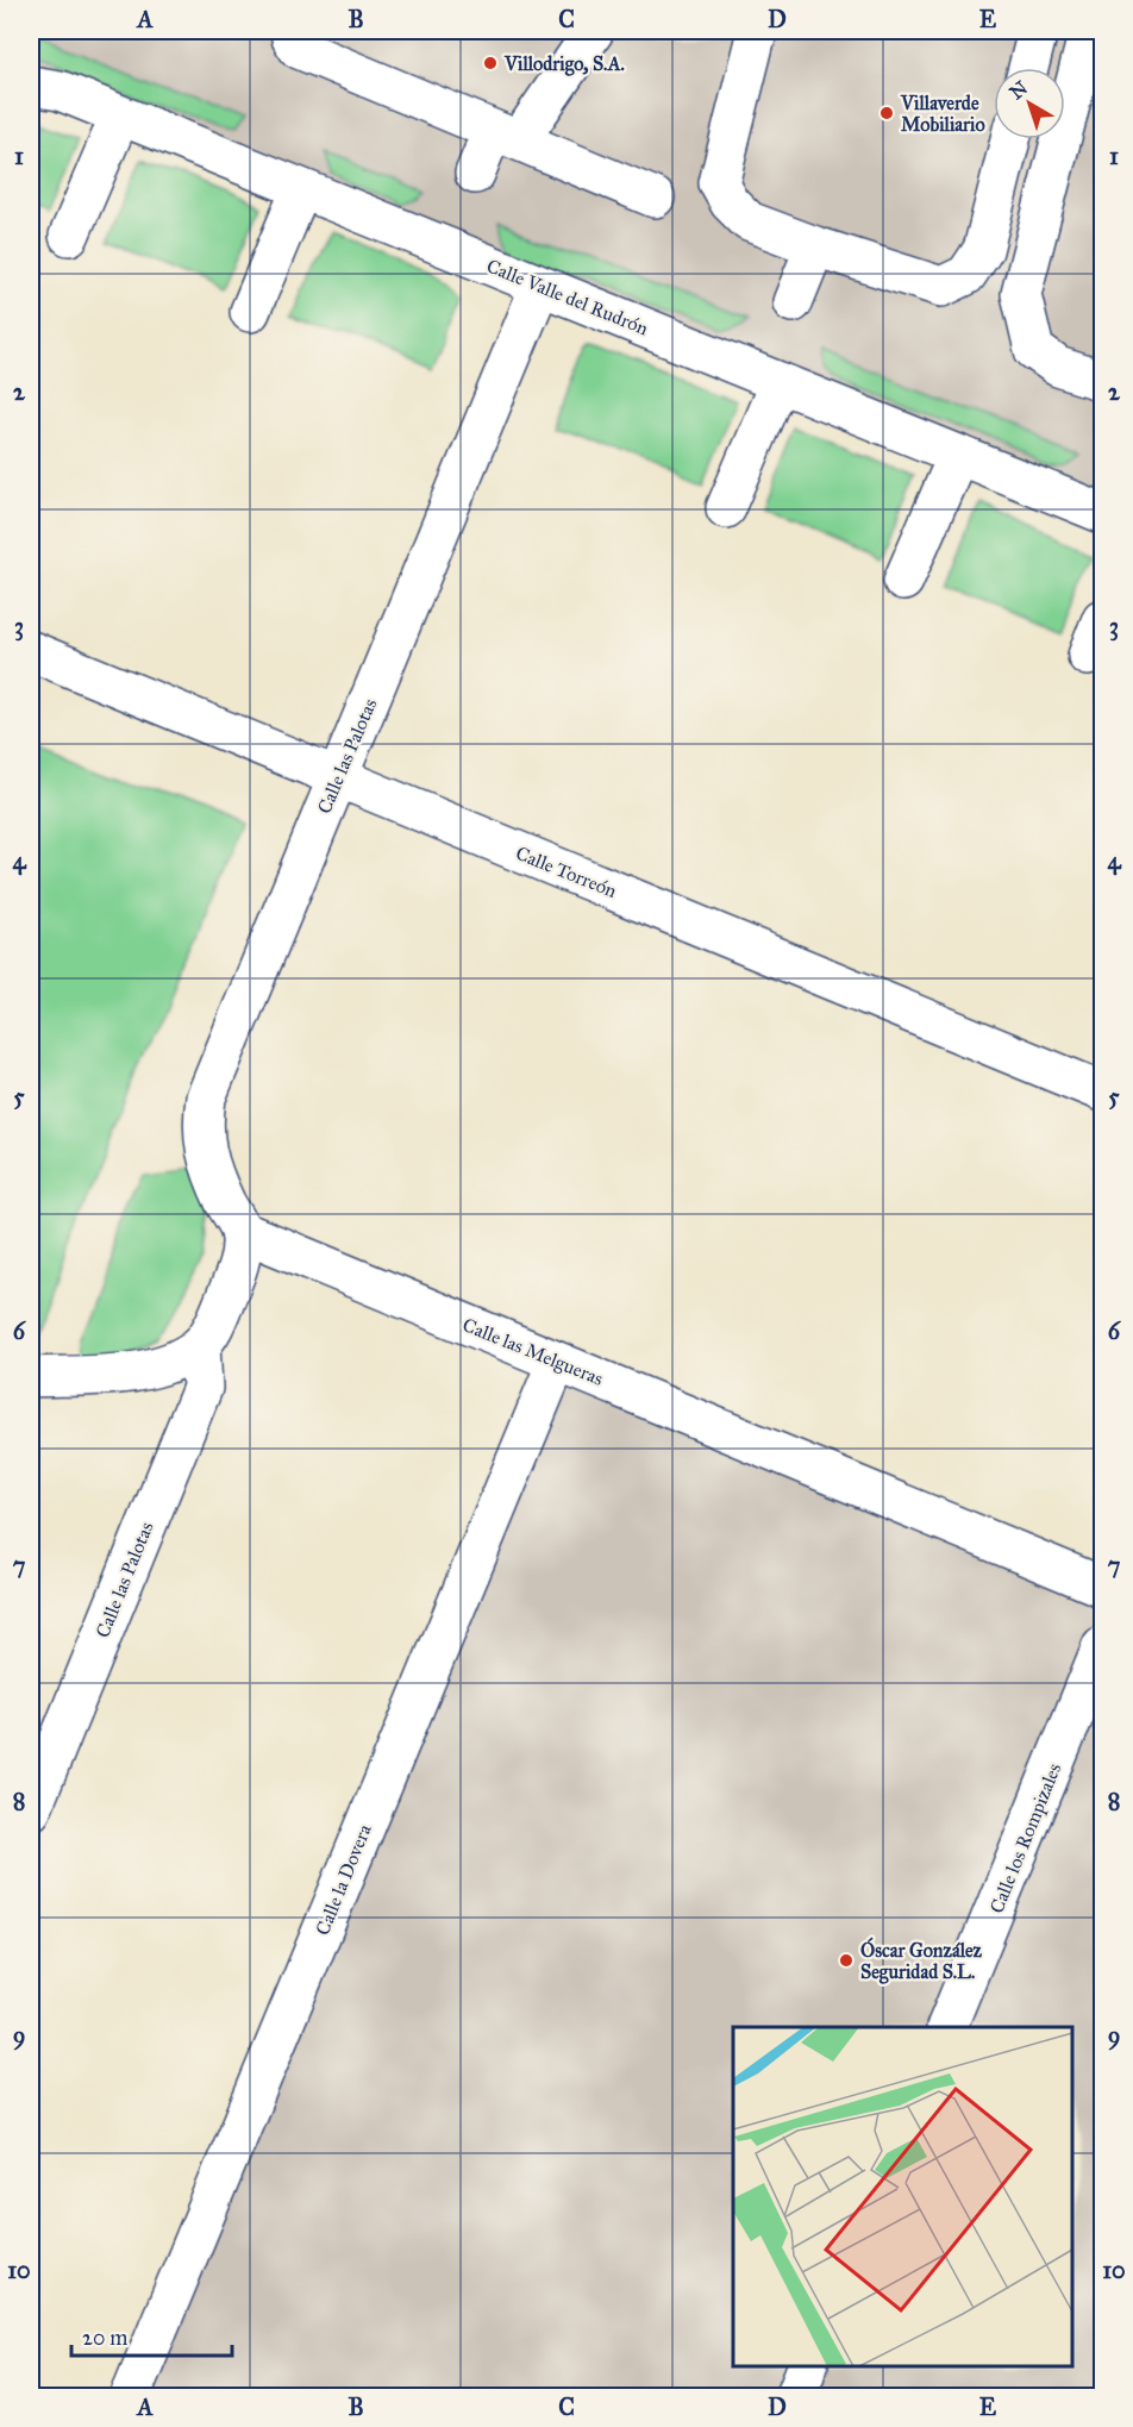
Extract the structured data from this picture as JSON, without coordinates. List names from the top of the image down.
{
  "streets": {
    "street": [
      "Calle Valle del Rudrón",
      "Calle las Palotas",
      "Calle Torreón",
      "Calle las Melgueras",
      "Calle los Rompizales",
      "Calle la Dovera"
    ]
  },
  "crossings": [
    ["Calle Valle del Rudrón", "Calle las Palotas"],
    ["Calle las Palotas", "Calle Torreón"],
    ["Calle las Palotas", "Calle las Melgueras"],
    ["Calle las Melgueras", "Calle la Dovera"]
  ],
  "places": ["Villodrigo, S.A.", "Villaverde Mobiliario", "Óscar González Seguridad S.L."],
  "scale_bar": "20 m",
  "north": "top left",
  "grid": {
    "columns": [
      "A",
      "B",
      "C",
      "D",
      "E"
    ],
    "rows": [
      "1",
      "2",
      "3",
      "4",
      "5",
      "6",
      "7",
      "8",
      "9",
      "10"
    ]
  }
}
